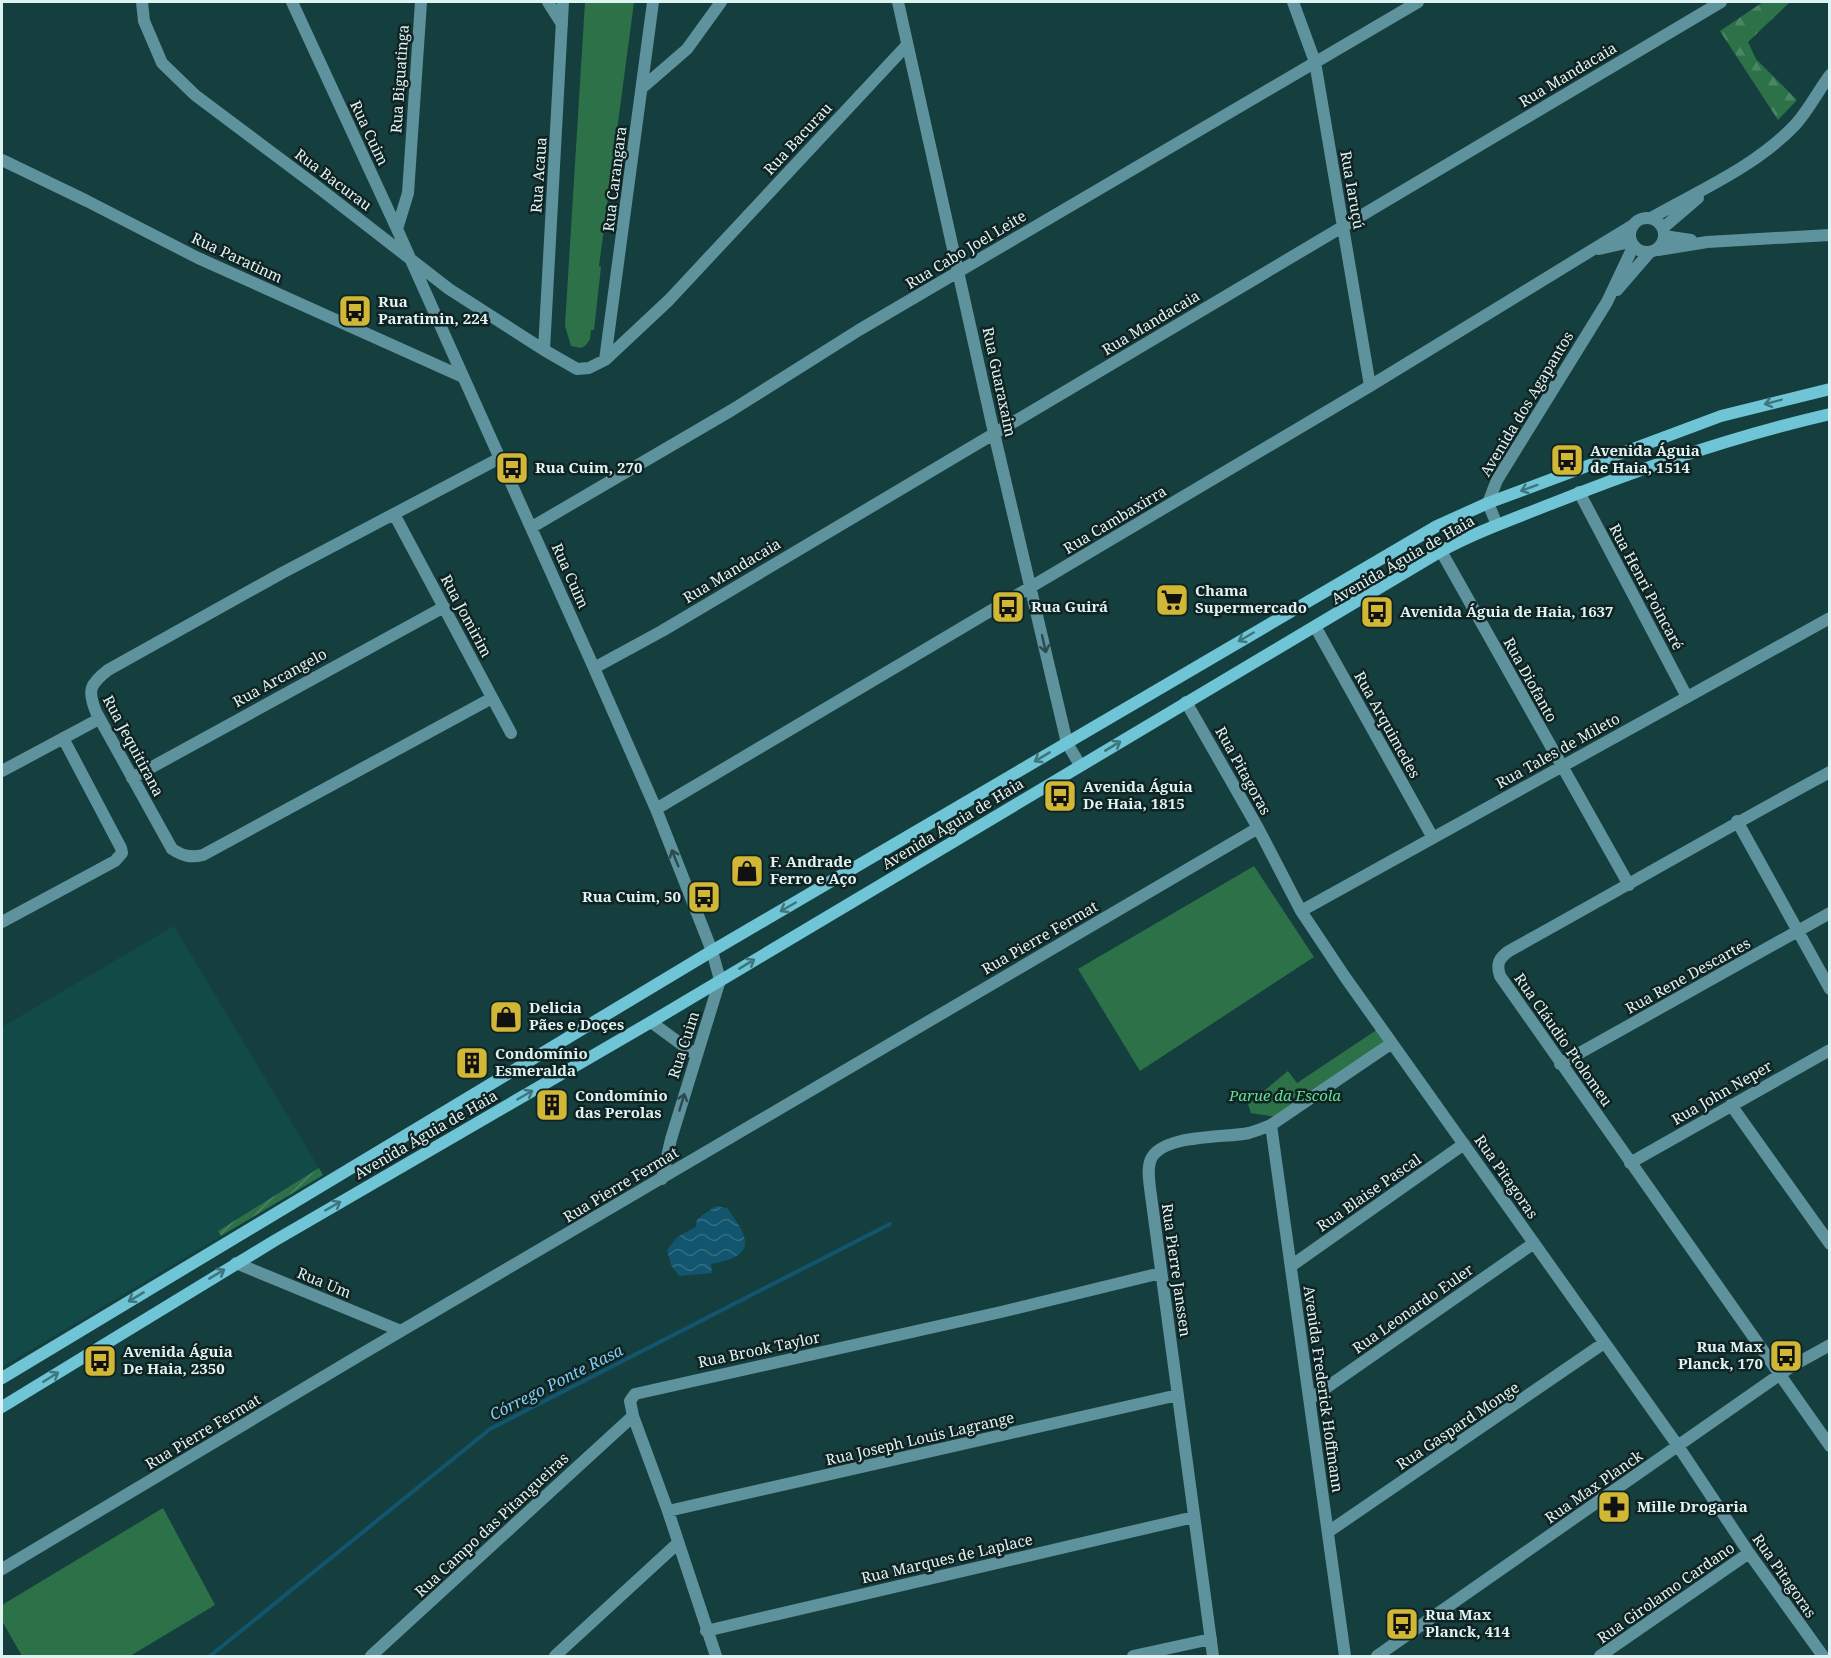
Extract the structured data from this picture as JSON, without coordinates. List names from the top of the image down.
{
  "streets": {
    "main road": ["Avenida Águia de Haia"],
    "street": [
      "Rua Mandacaia",
      "Rua Biguatinga",
      "Rua Cuim",
      "Rua Bacurau",
      "Rua Acaua",
      "Rua Carangara",
      "Rua Iaruçú",
      "Rua Cabo Joel Leite",
      "Rua Paratinm",
      "Rua Guaraxaim",
      "Avenida dos Agapantos",
      "Rua Cambaxirra",
      "Rua Henri Poincaré",
      "Rua Jomirim",
      "Rua Arcangelo",
      "Rua Diofanto",
      "Rua Arquimedes",
      "Rua Jequitirana",
      "Rua Tales de Mileto",
      "Rua Pitagoras",
      "Rua Pierre Fermat",
      "Rua Rene Descartes",
      "Rua Cláudio Ptolomeu",
      "Rua John Neper",
      "Rua Blaise Pascal",
      "Rua Pierre Janssen",
      "Rua Um",
      "Rua Leonardo Euler",
      "Rua Brook Taylor",
      "Avenida Frederick Hoffmann",
      "Rua Gaspard Monge",
      "Rua Joseph Louis Lagrange",
      "Rua Max Planck",
      "Rua Campo das Pitangueiras",
      "Rua Marques de Laplace",
      "Rua Girolamo Cardano"
    ]
  },
  "crossings": [
    ["Rua Mandacaia", "Rua Cuim"],
    ["Rua Mandacaia", "Rua Iaruçú"],
    ["Rua Mandacaia", "Rua Guaraxaim"],
    ["Rua Biguatinga", "Rua Cuim"],
    ["Rua Cuim", "Rua Bacurau"],
    ["Rua Cuim", "Rua Cabo Joel Leite"],
    ["Rua Cuim", "Rua Paratinm"],
    ["Rua Cuim", "Rua Cambaxirra"],
    ["Rua Cuim", "Avenida Águia de Haia"],
    ["Rua Cuim", "Rua Jequitirana"],
    ["Rua Cuim", "Rua Pierre Fermat"],
    ["Rua Bacurau", "Rua Acaua"],
    ["Rua Bacurau", "Rua Carangara"],
    ["Rua Bacurau", "Rua Guaraxaim"],
    ["Rua Iaruçú", "Rua Cabo Joel Leite"],
    ["Rua Iaruçú", "Rua Cambaxirra"],
    ["Rua Cabo Joel Leite", "Rua Guaraxaim"],
    ["Rua Guaraxaim", "Rua Cambaxirra"],
    ["Rua Guaraxaim", "Avenida Águia de Haia"],
    ["Avenida dos Agapantos", "Rua Cambaxirra"],
    ["Avenida dos Agapantos", "Avenida Águia de Haia"],
    ["Avenida Águia de Haia", "Rua Henri Poincaré"],
    ["Avenida Águia de Haia", "Rua Diofanto"],
    ["Avenida Águia de Haia", "Rua Arquimedes"],
    ["Avenida Águia de Haia", "Rua Pitagoras"],
    ["Avenida Águia de Haia", "Rua Um"],
    ["Rua Henri Poincaré", "Rua Tales de Mileto"],
    ["Rua Jomirim", "Rua Arcangelo"],
    ["Rua Jomirim", "Rua Jequitirana"],
    ["Rua Arcangelo", "Rua Jequitirana"],
    ["Rua Diofanto", "Rua Tales de Mileto"],
    ["Rua Diofanto", "Rua Cláudio Ptolomeu"],
    ["Rua Arquimedes", "Rua Tales de Mileto"],
    ["Rua Tales de Mileto", "Rua Pitagoras"],
    ["Rua Pitagoras", "Rua Pierre Fermat"],
    ["Rua Pitagoras", "Rua Blaise Pascal"],
    ["Rua Pitagoras", "Rua Pierre Janssen"],
    ["Rua Pitagoras", "Rua Leonardo Euler"],
    ["Rua Pitagoras", "Rua Gaspard Monge"],
    ["Rua Pitagoras", "Rua Max Planck"],
    ["Rua Pitagoras", "Rua Girolamo Cardano"],
    ["Rua Pierre Fermat", "Rua Um"],
    ["Rua Rene Descartes", "Rua Cláudio Ptolomeu"],
    ["Rua Cláudio Ptolomeu", "Rua John Neper"],
    ["Rua Cláudio Ptolomeu", "Rua Max Planck"],
    ["Rua Blaise Pascal", "Avenida Frederick Hoffmann"],
    ["Rua Pierre Janssen", "Rua Brook Taylor"],
    ["Rua Pierre Janssen", "Avenida Frederick Hoffmann"],
    ["Rua Pierre Janssen", "Rua Joseph Louis Lagrange"],
    ["Rua Pierre Janssen", "Rua Marques de Laplace"],
    ["Rua Leonardo Euler", "Avenida Frederick Hoffmann"],
    ["Rua Brook Taylor", "Rua Campo das Pitangueiras"],
    ["Avenida Frederick Hoffmann", "Rua Gaspard Monge"]
  ],
  "water": ["Córrego Ponte Rasa"],
  "parks": ["Parue da Escola"],
  "places": {
    "bus stop": [
      "Rua Paratimin, 224",
      "Avenida Águia de Haia, 1514",
      "Rua Cuim, 270",
      "Rua Guirá",
      "Avenida Águia de Haia, 1637",
      "Avenida Águia De Haia, 1815",
      "Rua Cuim, 50",
      "Rua Max Planck, 170",
      "Avenida Águia De Haia, 2350",
      "Rua Max Planck, 414"
    ],
    "supermarket": ["Chama Supermercado"],
    "shop": ["F. Andrade Ferro e Aço", "Delicia Pães e Doçes"],
    "building": ["Condomínio Esmeralda", "Condomínio das Perolas"],
    "pharmacy": ["Mille Drogaria"]
  }
}
